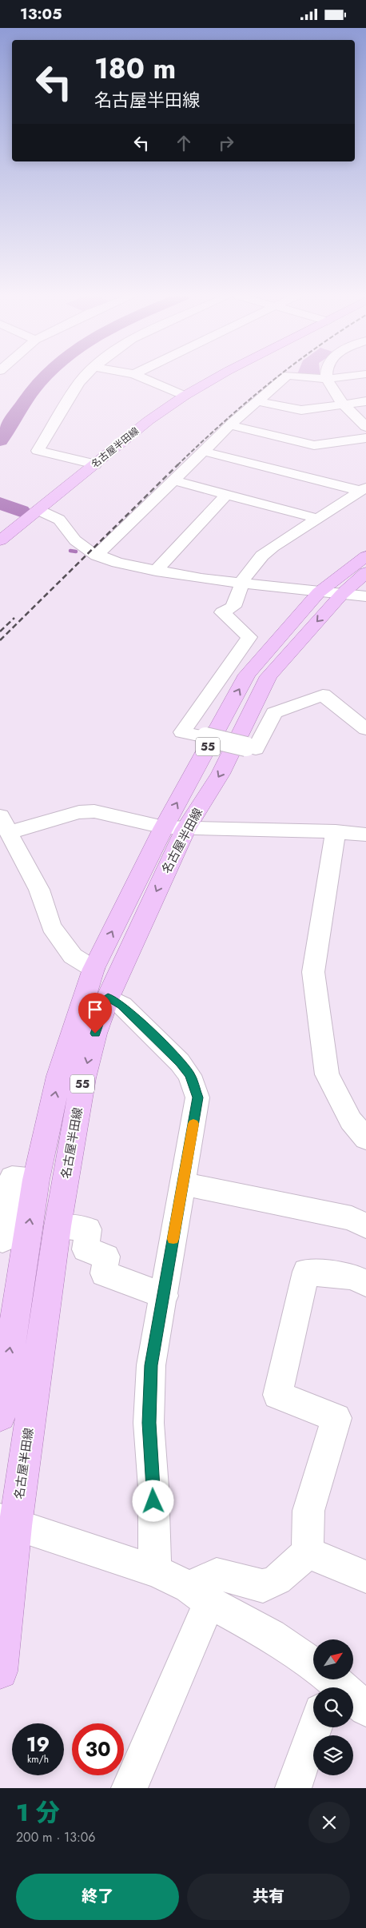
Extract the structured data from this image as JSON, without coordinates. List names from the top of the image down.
{
  "streets": {
    "main road": ["名古屋半田線", "55"]
  },
  "north": "top right",
  "page": {
    "status": "13:05",
    "turn": ["180 m", "名古屋半田線"],
    "speed": "19 km/h",
    "limit": "30",
    "heading": ["1 分", "200 m · 13:06"],
    "buttons": ["終了", "共有"]
  }
}
